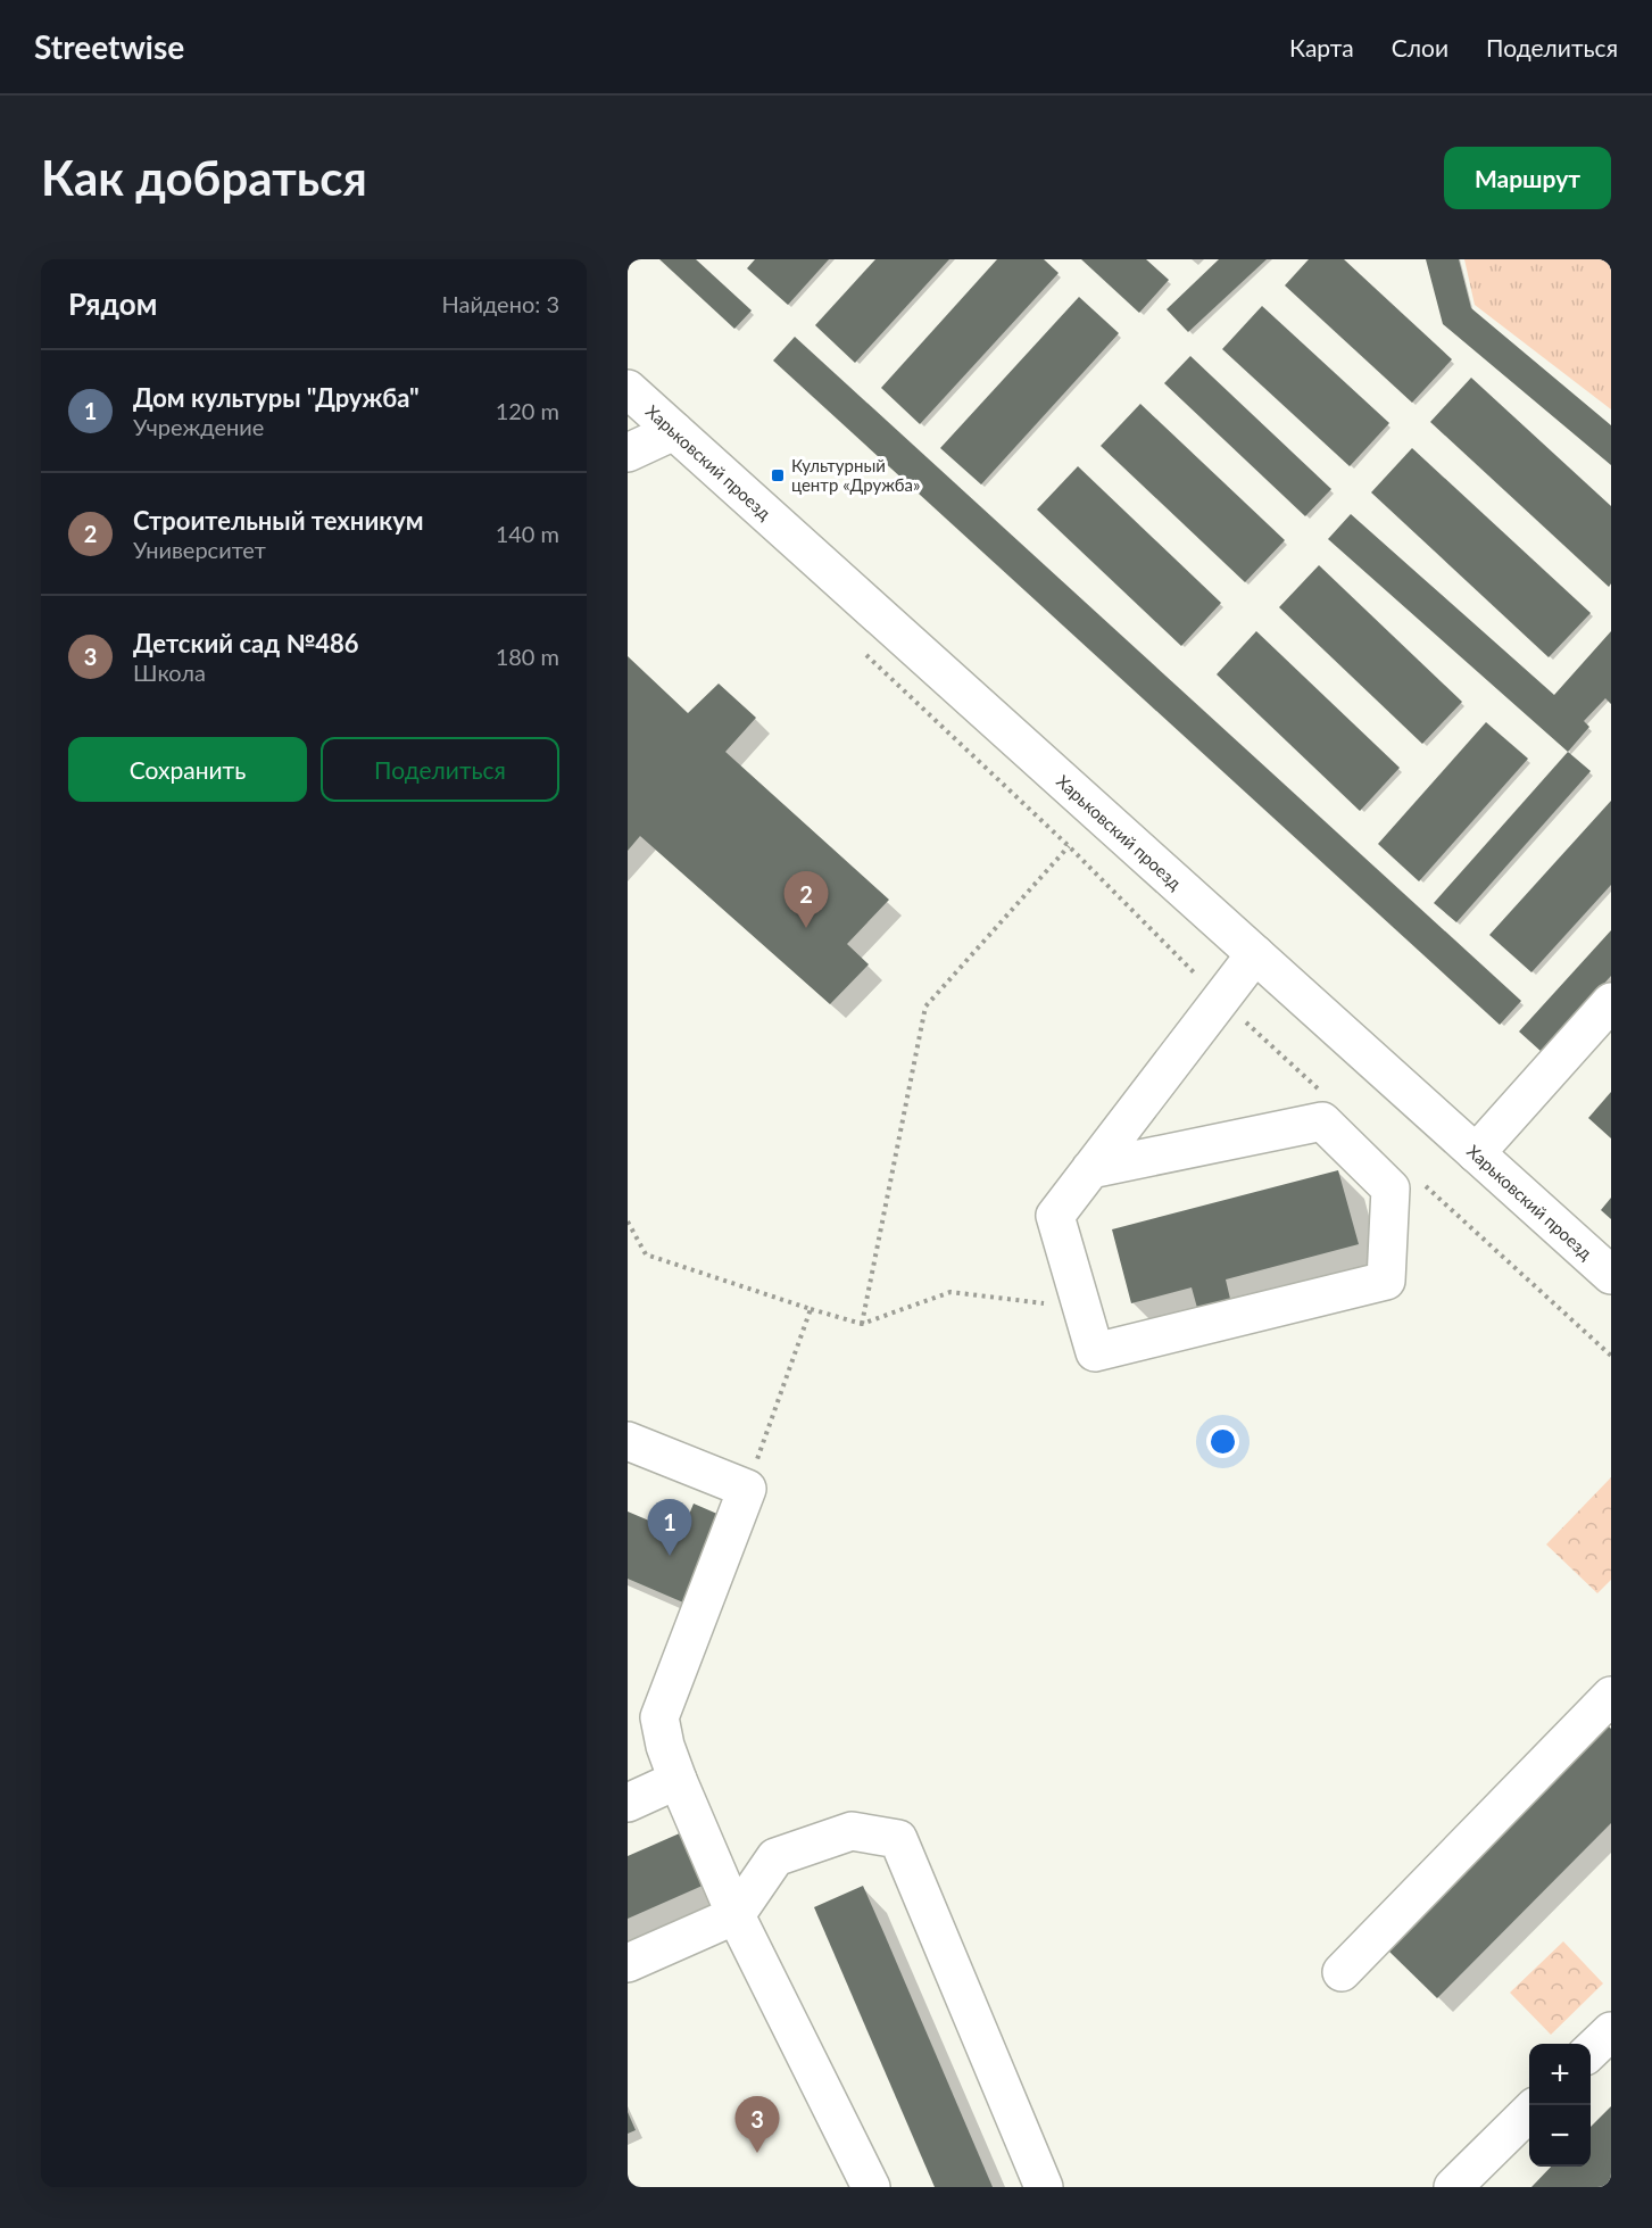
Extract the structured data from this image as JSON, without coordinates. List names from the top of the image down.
{
  "streets": {
    "street": ["Харьковский проезд"]
  },
  "places": {
    "transit": ["Культурный центр «Дружба»"]
  },
  "page": {
    "header": "Streetwise",
    "nav": ["Карта", "Слои", "Поделиться"],
    "buttons": [
      "Маршрут",
      ["Сохранить", "Поделиться"]
    ],
    "title": "Как добраться",
    "heading": ["Рядом", "Найдено: 3"],
    "list": [
      {
        "mark": "1",
        "name": "Дом культуры \"Дружба\"",
        "note": "Учреждение",
        "value": "120 m"
      },
      {
        "mark": "2",
        "name": "Строительный техникум",
        "note": "Университет",
        "value": "140 m"
      },
      {
        "mark": "3",
        "name": "Детский сад №486",
        "note": "Школа",
        "value": "180 m"
      }
    ],
    "pins": ["2", "1", "3"],
    "map_buttons": ["+", "−"]
  }
}
